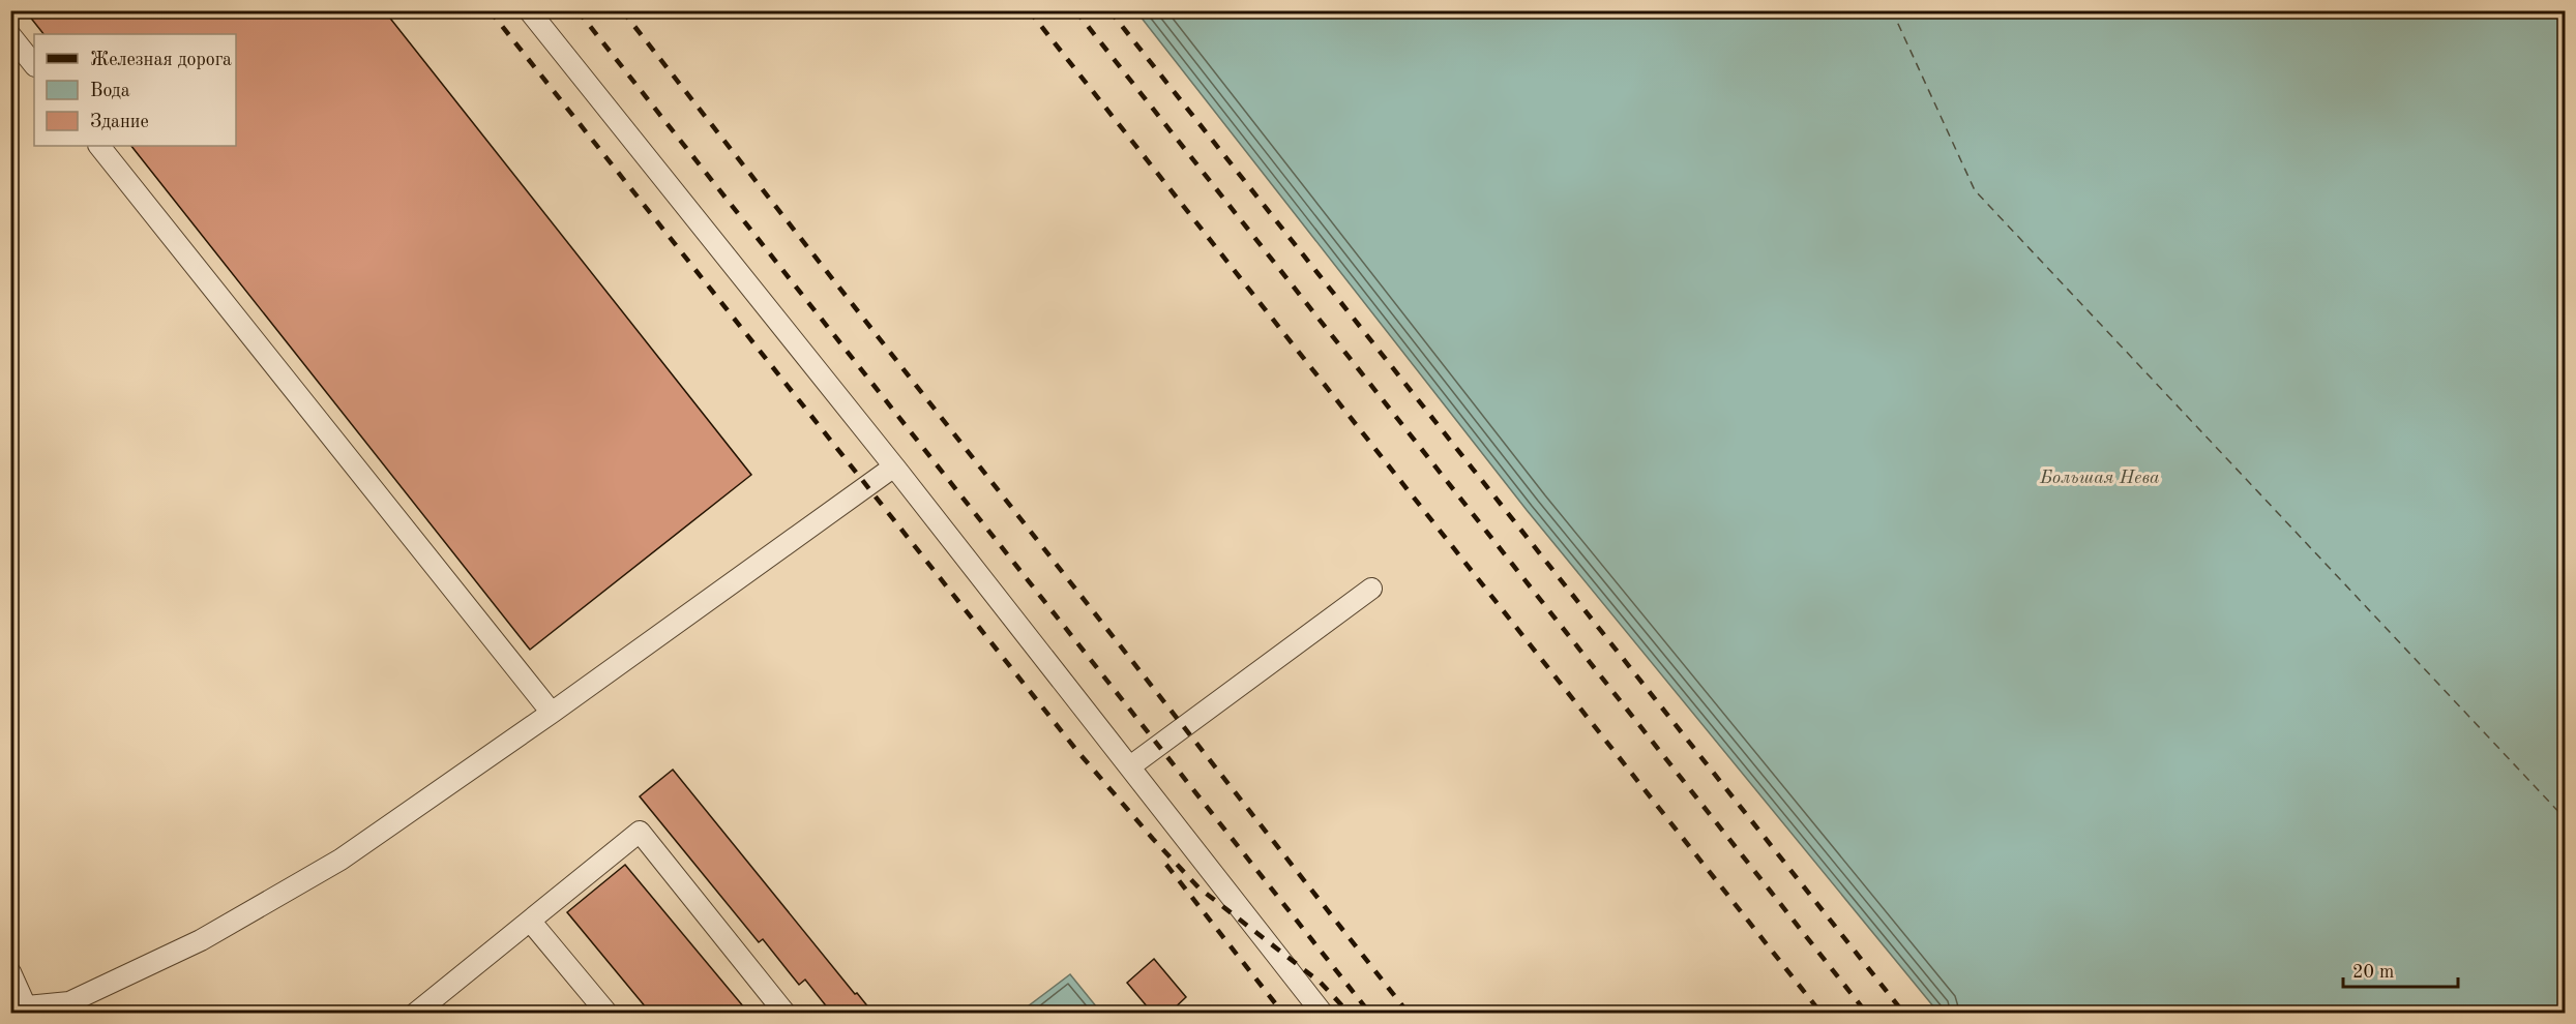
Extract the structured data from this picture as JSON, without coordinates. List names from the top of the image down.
{
  "water": ["Большая Нева"],
  "legend": ["Железная дорога", "Вода", "Здание"],
  "scale_bar": "20 m"
}
